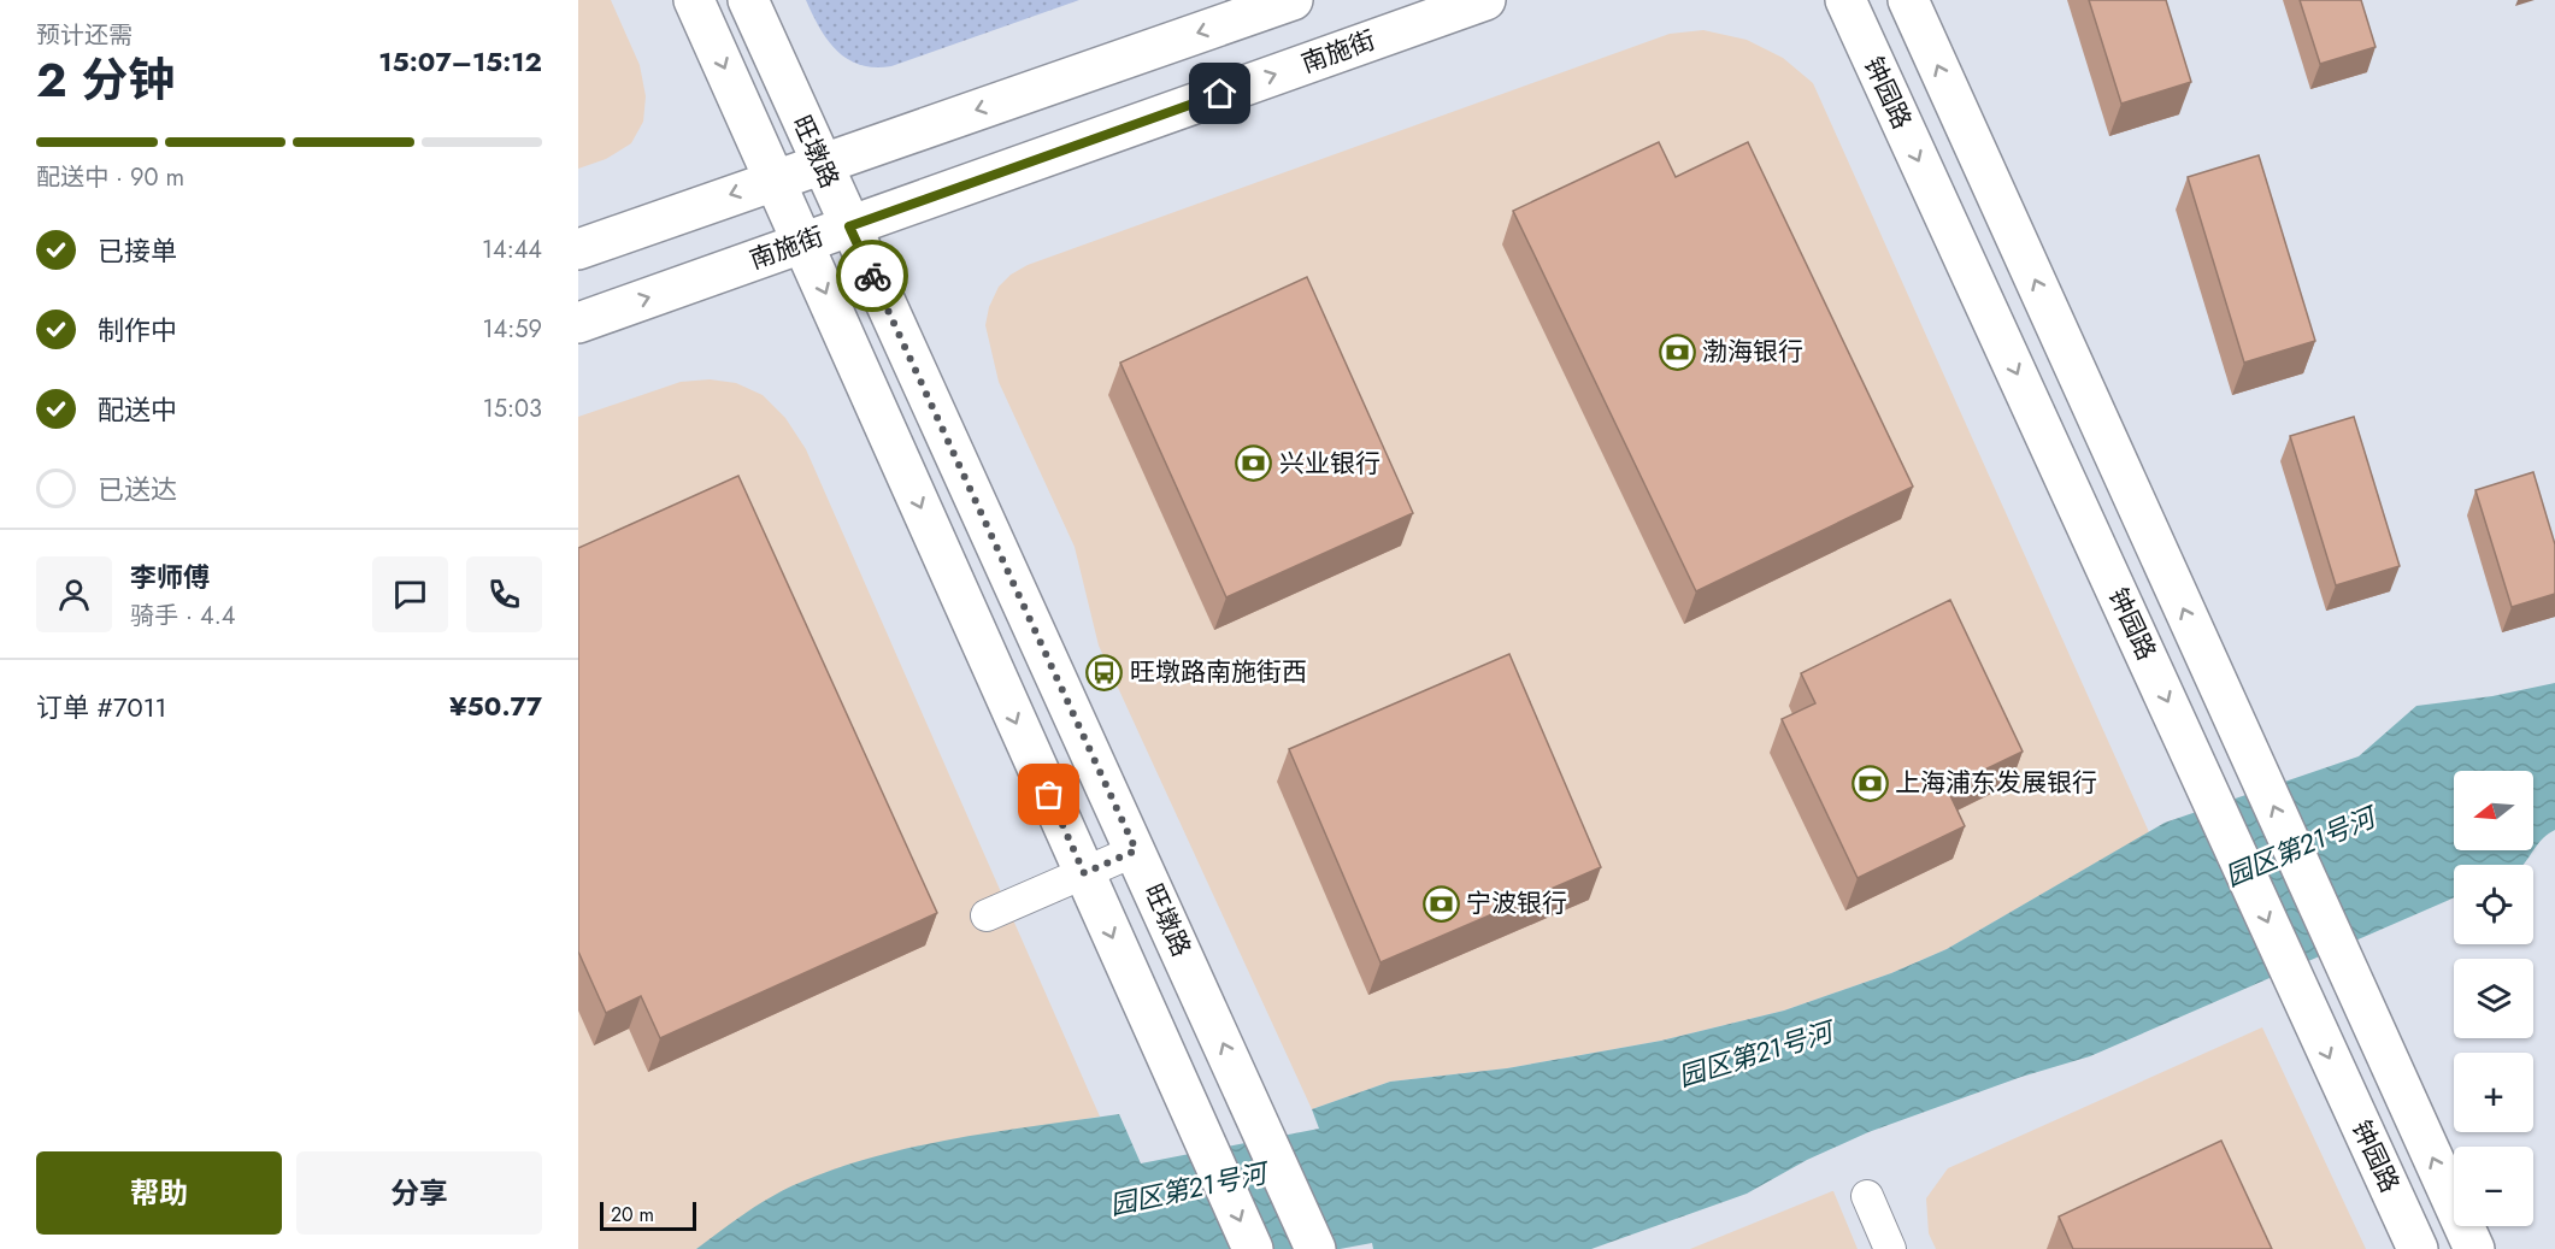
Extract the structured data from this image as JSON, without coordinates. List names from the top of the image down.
{
  "streets": {
    "main road": ["南施街", "钟园路", "旺墩路"]
  },
  "crossings": [
    ["南施街", "旺墩路"]
  ],
  "water": ["园区第21号河"],
  "places": {
    "bank": [
      "渤海银行",
      "兴业银行",
      "上海浦东发展银行",
      "宁波银行"
    ],
    "bus stop": ["旺墩路南施街西"]
  },
  "scale_bar": "20 m",
  "north": "left",
  "page": {
    "heading": ["2 分钟", "预计还需", "15:07–15:12"],
    "panel": [
      "李师傅",
      "骑手 · 4.4",
      "订单 #7011",
      "¥50.77"
    ],
    "bar": "配送中 · 90 m",
    "list": [
      ["已接单", "14:44"],
      ["制作中", "14:59"],
      ["配送中", "15:03"],
      "已送达"
    ],
    "map_buttons": ["+", "−"],
    "buttons": ["帮助", "分享"],
    "scale": "20 m"
  }
}
